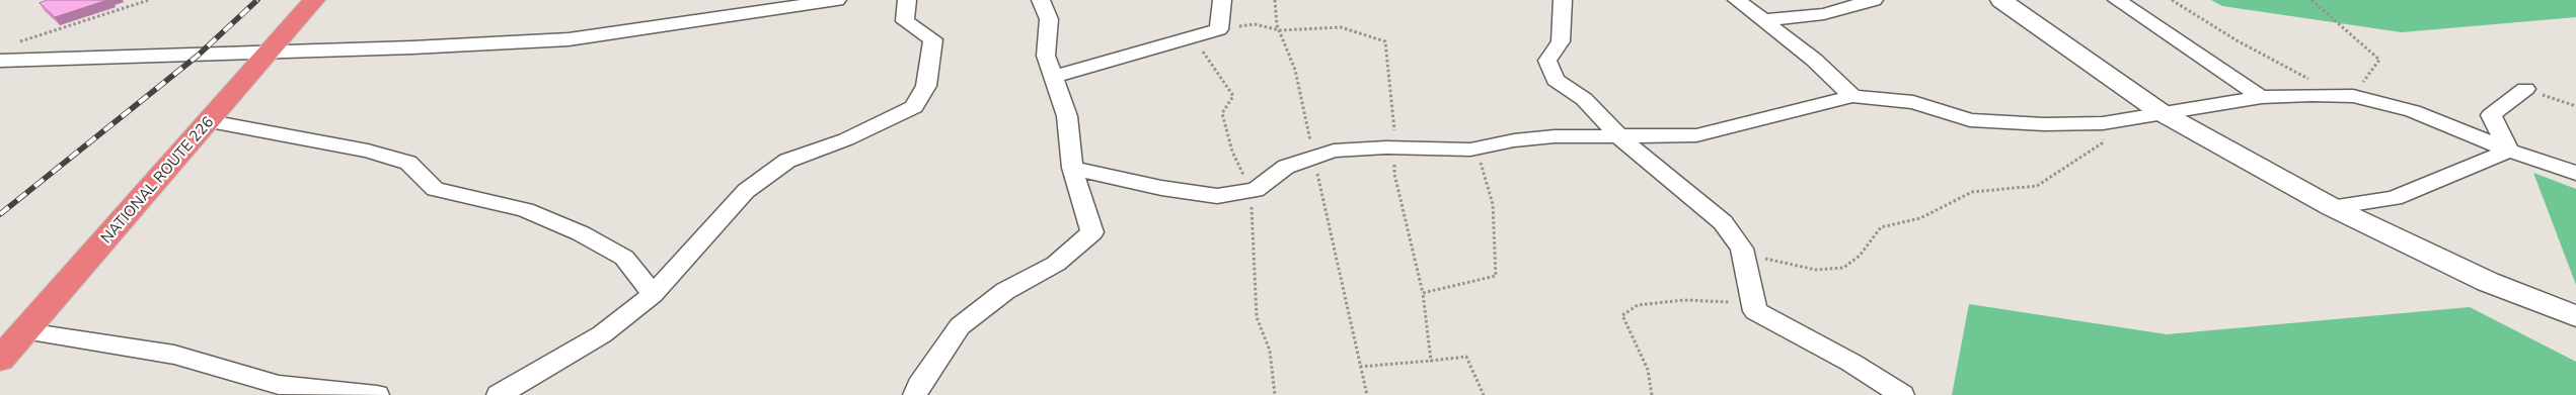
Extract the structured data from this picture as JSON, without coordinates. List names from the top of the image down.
{
  "streets": {
    "highway": ["NATIONAL ROUTE 226"]
  }
}
